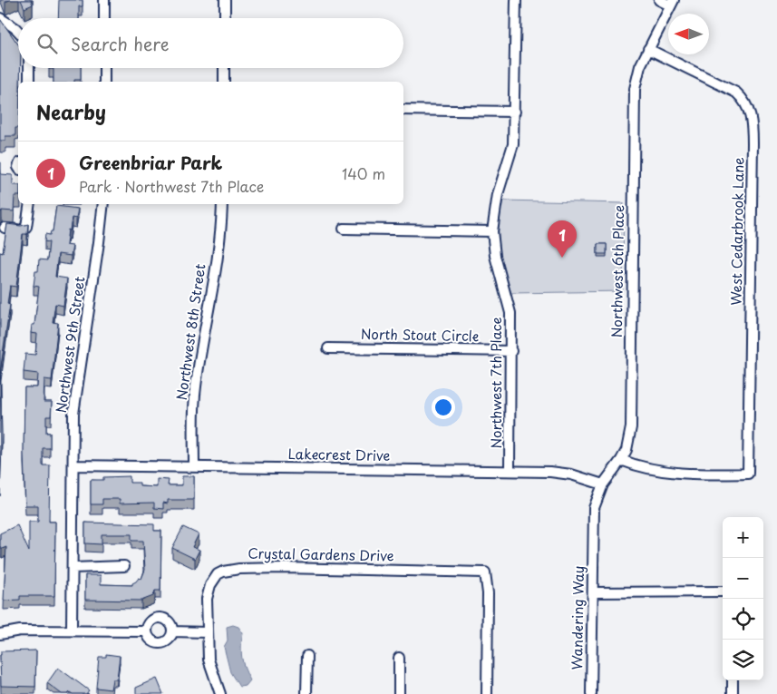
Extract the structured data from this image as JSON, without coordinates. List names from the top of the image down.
{
  "streets": {
    "street": [
      "West Cedarbrook Lane",
      "Northwest 6th Place",
      "Northwest 8th Street",
      "North Stout Circle",
      "Northwest 9th Street",
      "Northwest 7th Place",
      "Lakecrest Drive",
      "Crystal Gardens Drive",
      "Wandering Way"
    ]
  },
  "crossings": [
    ["West Cedarbrook Lane", "Northwest 6th Place"],
    ["Northwest 6th Place", "Lakecrest Drive"],
    ["Northwest 6th Place", "Wandering Way"],
    ["Northwest 8th Street", "Lakecrest Drive"],
    ["North Stout Circle", "Northwest 7th Place"],
    ["Northwest 9th Street", "Lakecrest Drive"],
    ["Northwest 7th Place", "Lakecrest Drive"]
  ],
  "north": "left",
  "page": {
    "search": "Search here",
    "heading": "Nearby",
    "list": [
      {
        "mark": "1",
        "name": "Greenbriar Park",
        "note": "Park · Northwest 7th Place",
        "value": "140 m"
      }
    ],
    "pins": "1",
    "map_buttons": ["+", "−"]
  }
}
